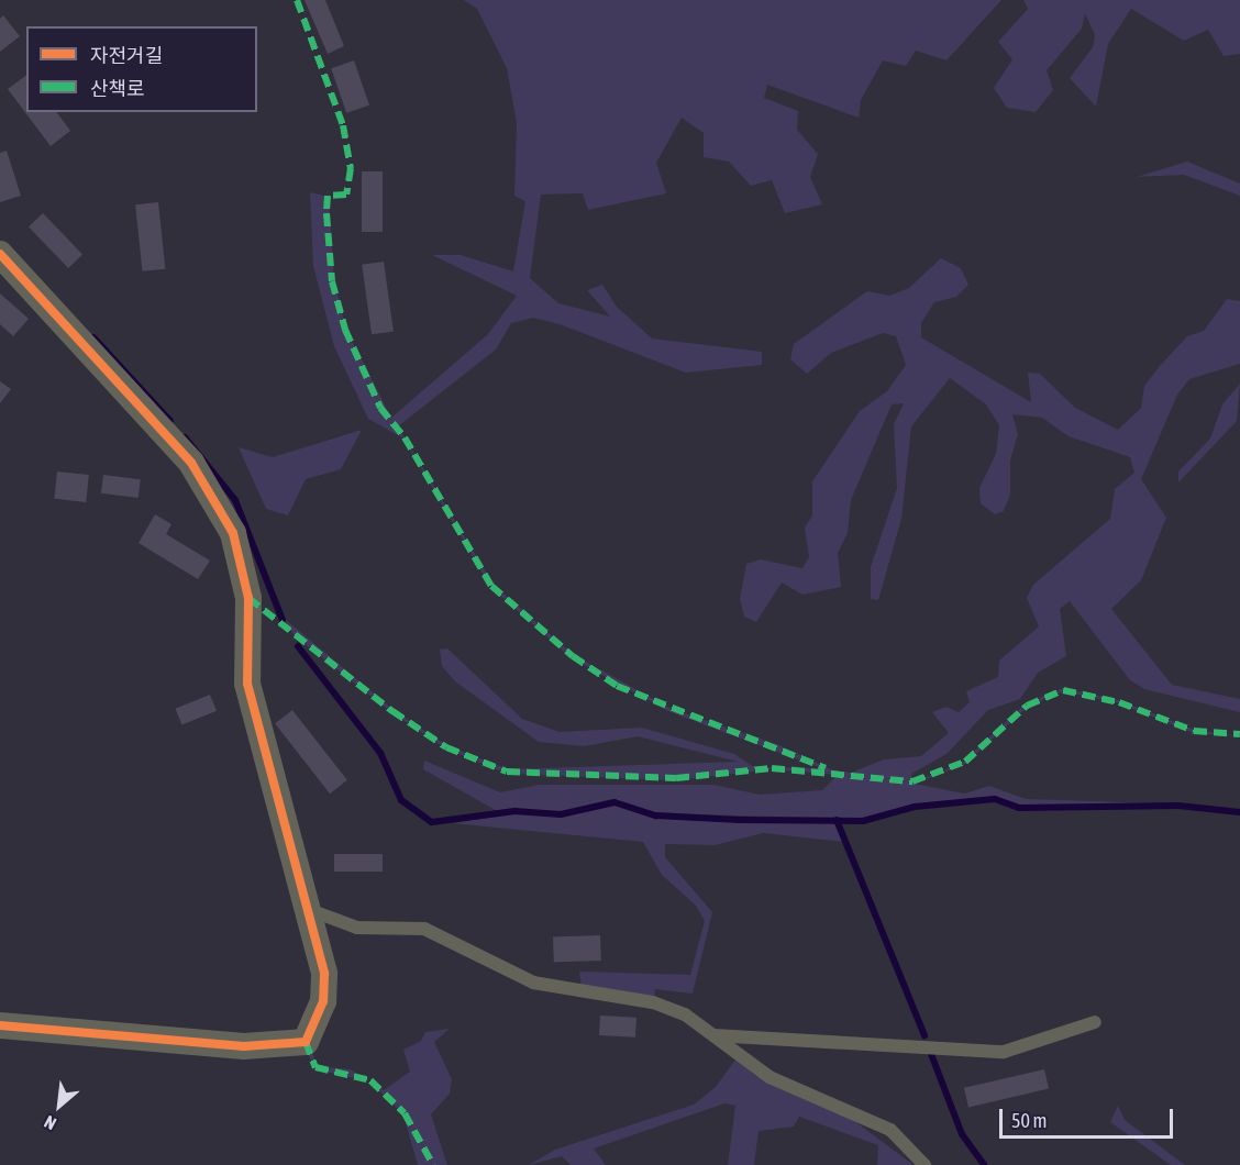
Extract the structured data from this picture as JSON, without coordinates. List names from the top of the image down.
{
  "legend": ["자전거길", "산책로"],
  "scale_bar": "50 m",
  "north": "bottom left"
}
